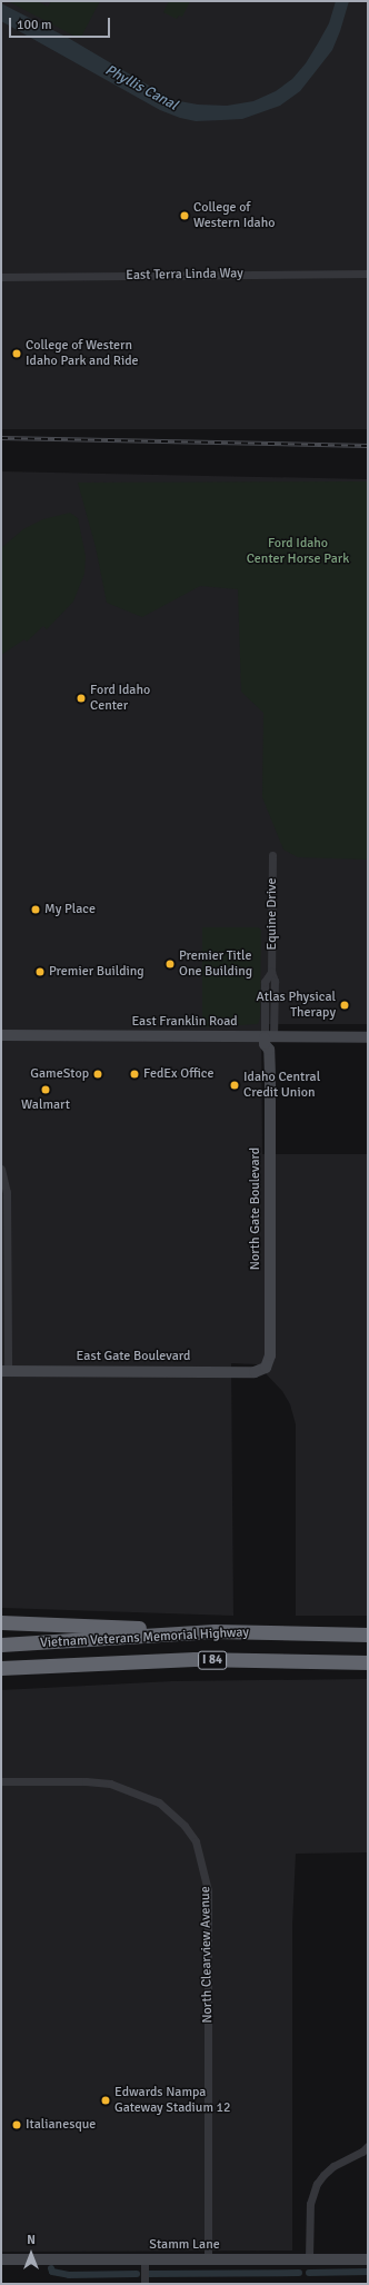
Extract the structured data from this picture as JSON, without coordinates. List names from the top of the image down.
{
  "streets": {
    "highway": ["Vietnam Veterans Memorial Highway", "I 84"],
    "street": [
      "East Terra Linda Way",
      "Equine Drive",
      "East Franklin Road",
      "North Gate Boulevard",
      "East Gate Boulevard",
      "North Clearview Avenue",
      "Stamm Lane"
    ]
  },
  "crossings": [
    ["Equine Drive", "East Franklin Road"],
    ["Equine Drive", "North Gate Boulevard"],
    ["East Franklin Road", "North Gate Boulevard"],
    ["North Gate Boulevard", "East Gate Boulevard"],
    ["North Clearview Avenue", "Stamm Lane"]
  ],
  "water": ["Phyllis Canal"],
  "parks": ["Ford Idaho Center Horse Park"],
  "places": [
    "College of Western Idaho",
    "College of Western Idaho Park and Ride",
    "Ford Idaho Center",
    "My Place",
    "Premier Title One Building",
    "Premier Building",
    "Atlas Physical Therapy",
    "GameStop",
    "FedEx Office",
    "Idaho Central Credit Union",
    "Walmart",
    "Edwards Nampa Gateway Stadium 12",
    "Italianesque"
  ],
  "scale_bar": "100 m",
  "north": "top"
}
